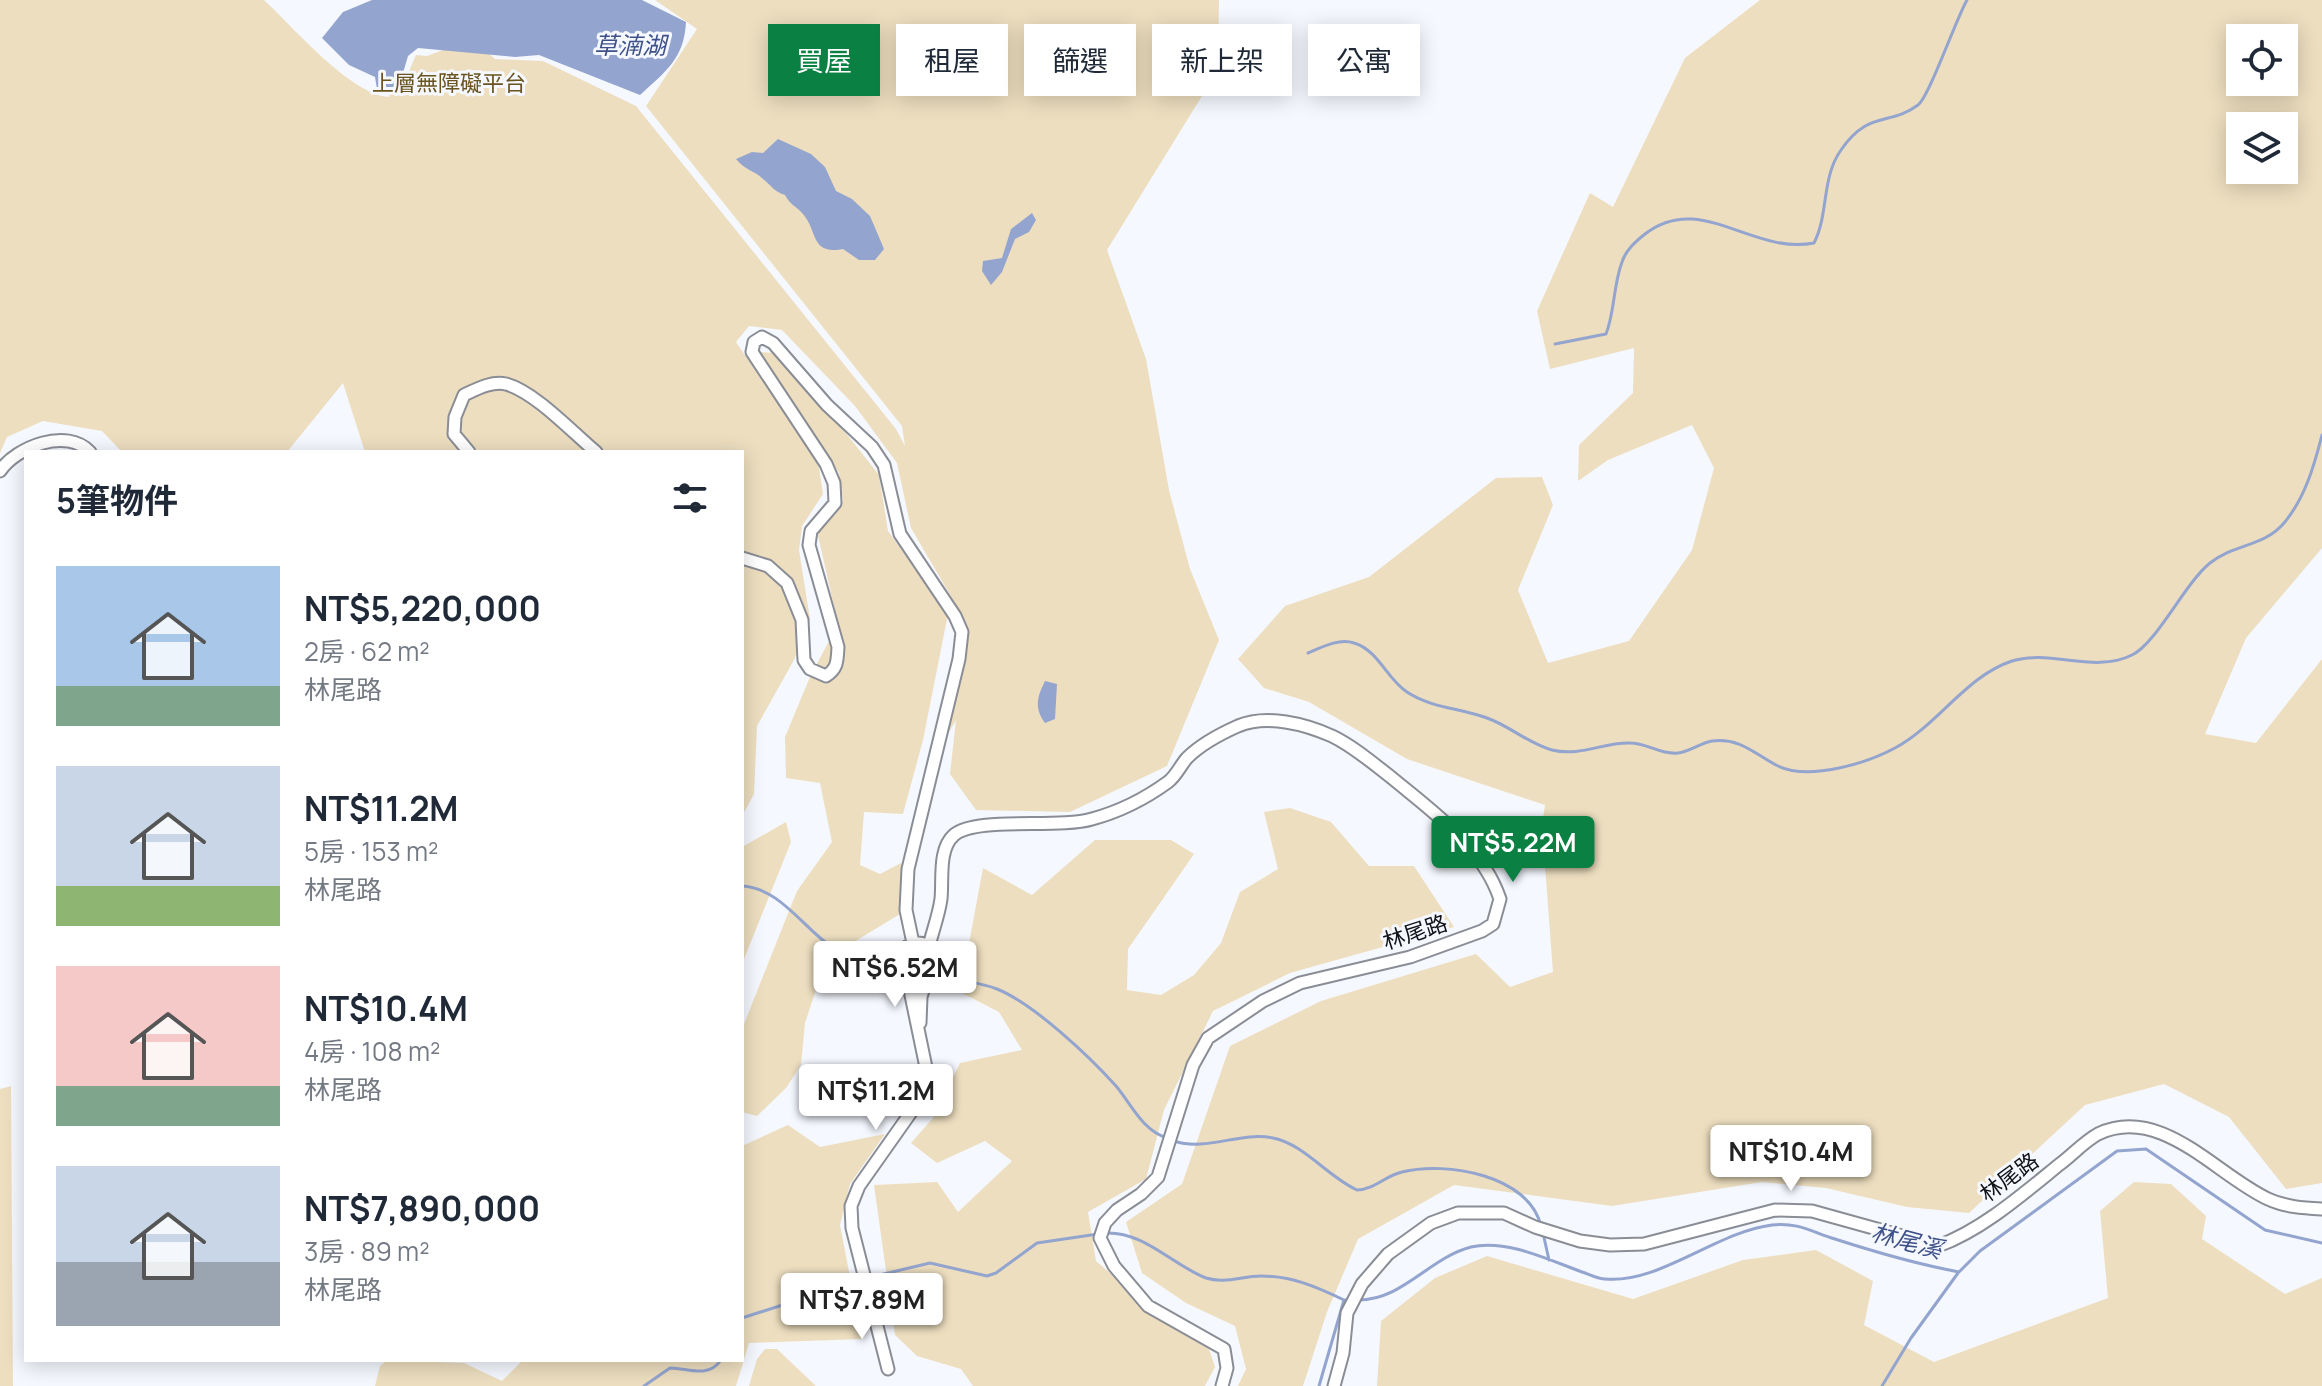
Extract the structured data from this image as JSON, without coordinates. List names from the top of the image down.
{
  "streets": {
    "street": ["林尾路"]
  },
  "water": ["草湳湖", "林尾溪"],
  "parks": ["上層無障礙平台"],
  "page": {
    "chip": [
      "買屋",
      "租屋",
      "篩選",
      "新上架",
      "公寓"
    ],
    "heading": "5筆物件",
    "list": [
      {
        "name": "NT$5,220,000",
        "note": "2房 · 62 m² · 林尾路"
      },
      {
        "name": "NT$11.2M",
        "note": "5房 · 153 m² · 林尾路"
      },
      {
        "name": "NT$10.4M",
        "note": "4房 · 108 m² · 林尾路"
      },
      {
        "name": "NT$7,890,000",
        "note": "3房 · 89 m² · 林尾路"
      }
    ],
    "price": [
      "NT$5.22M",
      "NT$6.52M",
      "NT$11.2M",
      "NT$10.4M",
      "NT$7.89M"
    ]
  }
}
